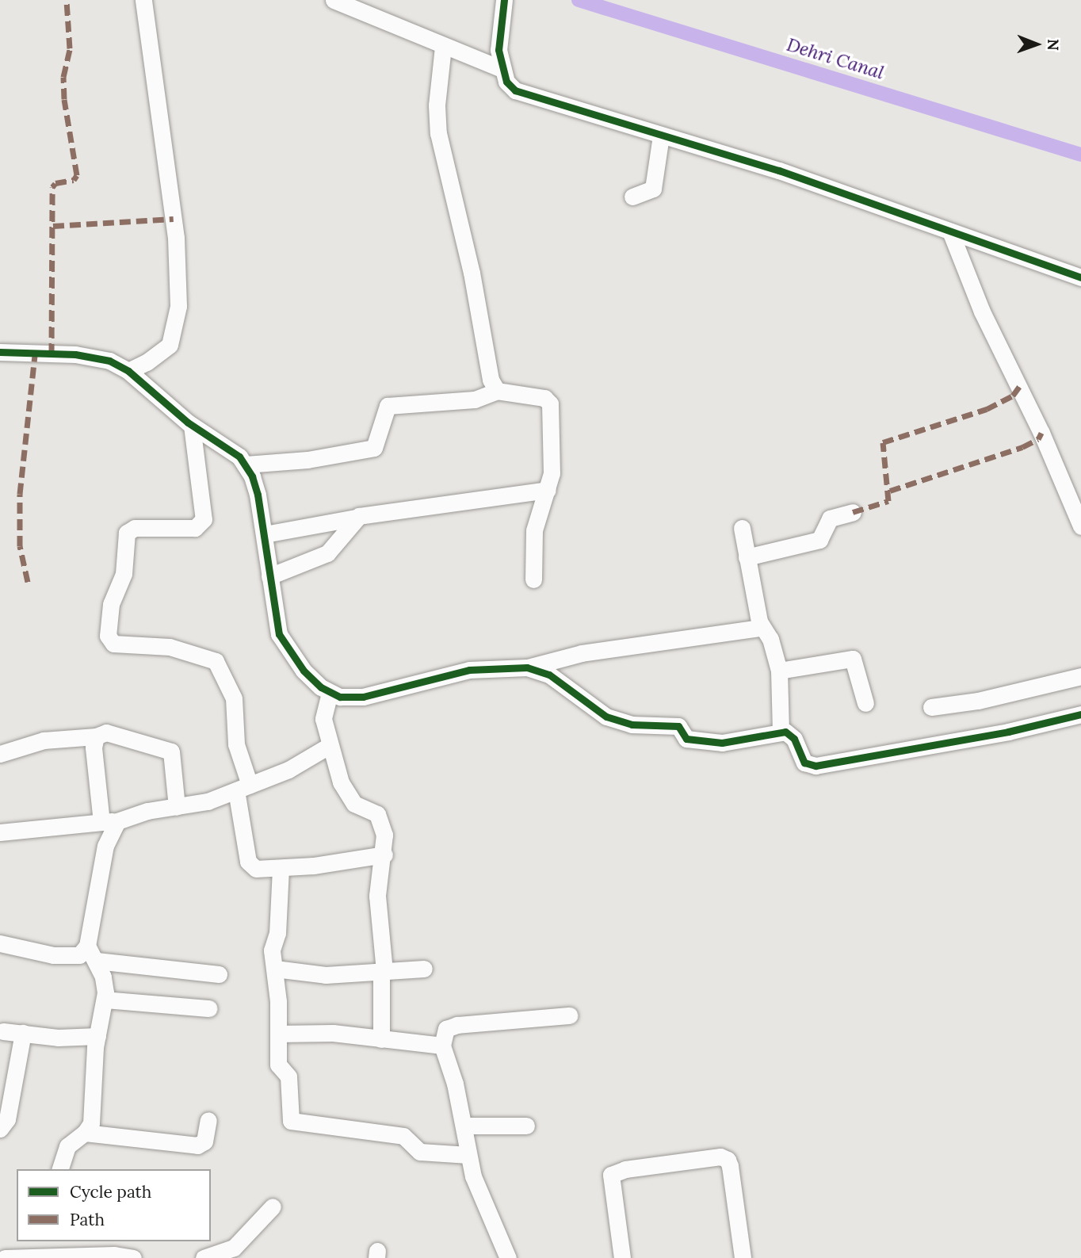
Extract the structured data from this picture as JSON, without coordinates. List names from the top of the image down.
{
  "water": ["Dehri Canal"],
  "legend": ["Cycle path", "Path"],
  "north": "right"
}
